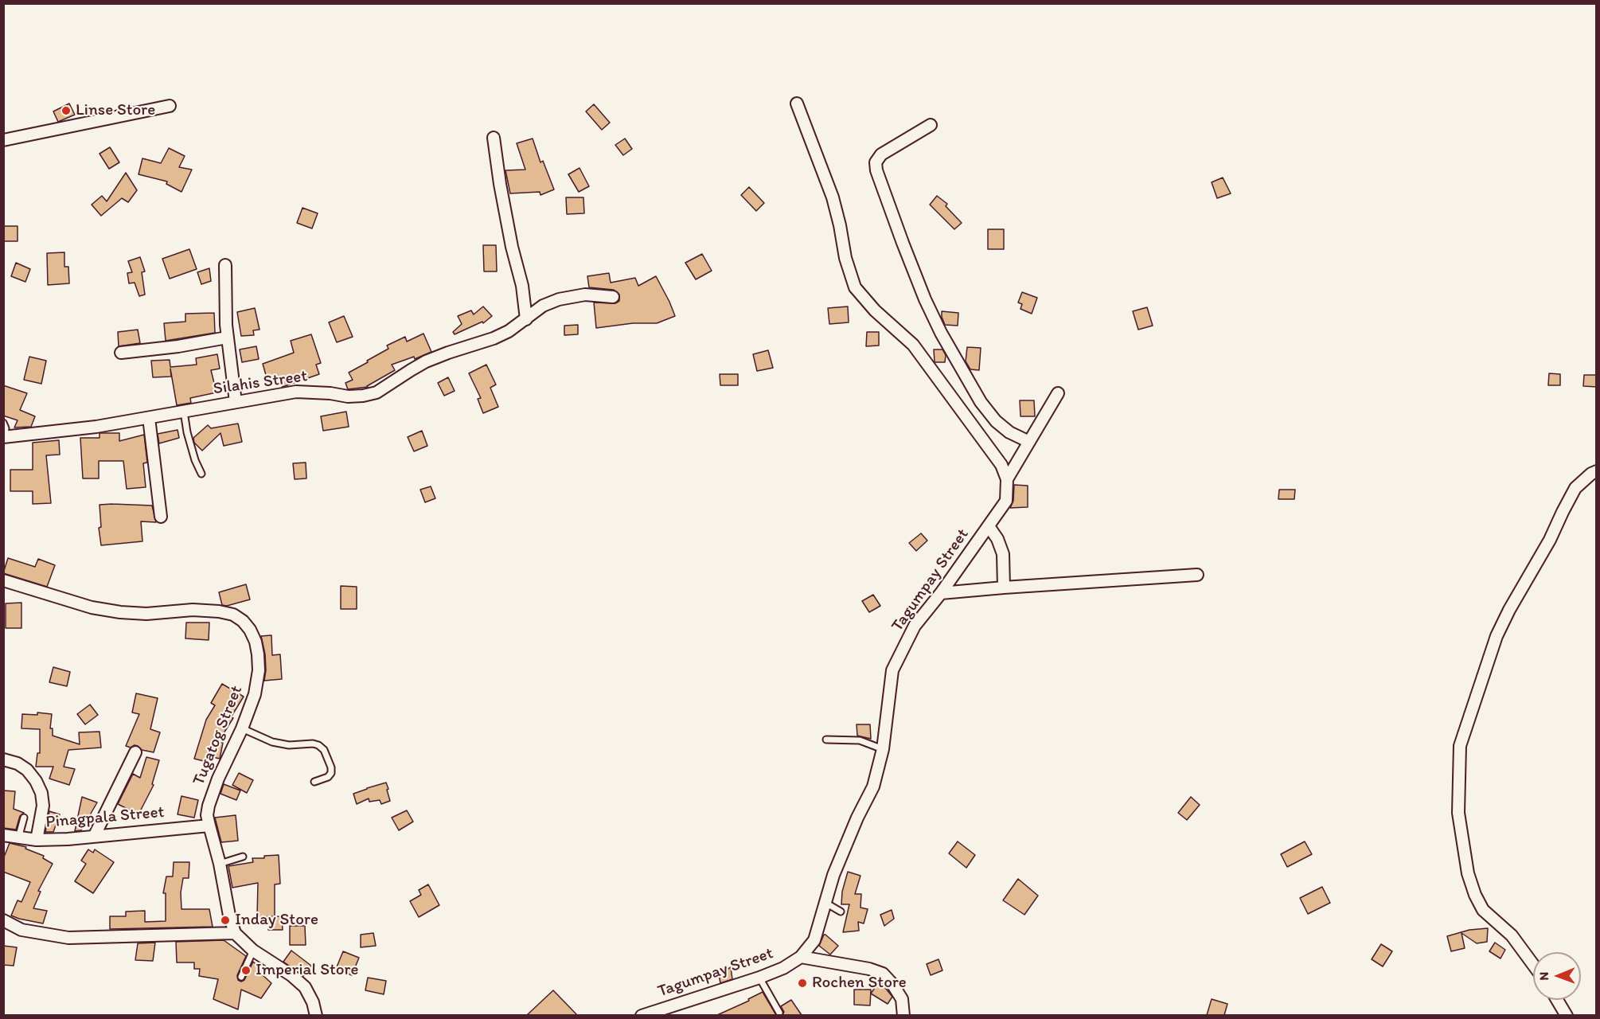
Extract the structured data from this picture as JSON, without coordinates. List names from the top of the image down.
{
  "streets": {
    "street": [
      "Silahis Street",
      "Tagumpay Street",
      "Tugatog Street",
      "Pinagpala Street"
    ]
  },
  "crossings": [
    ["Tugatog Street", "Pinagpala Street"]
  ],
  "places": [
    "Linse Store",
    "Inday Store",
    "Imperial Store",
    "Rochen Store"
  ],
  "north": "left"
}
